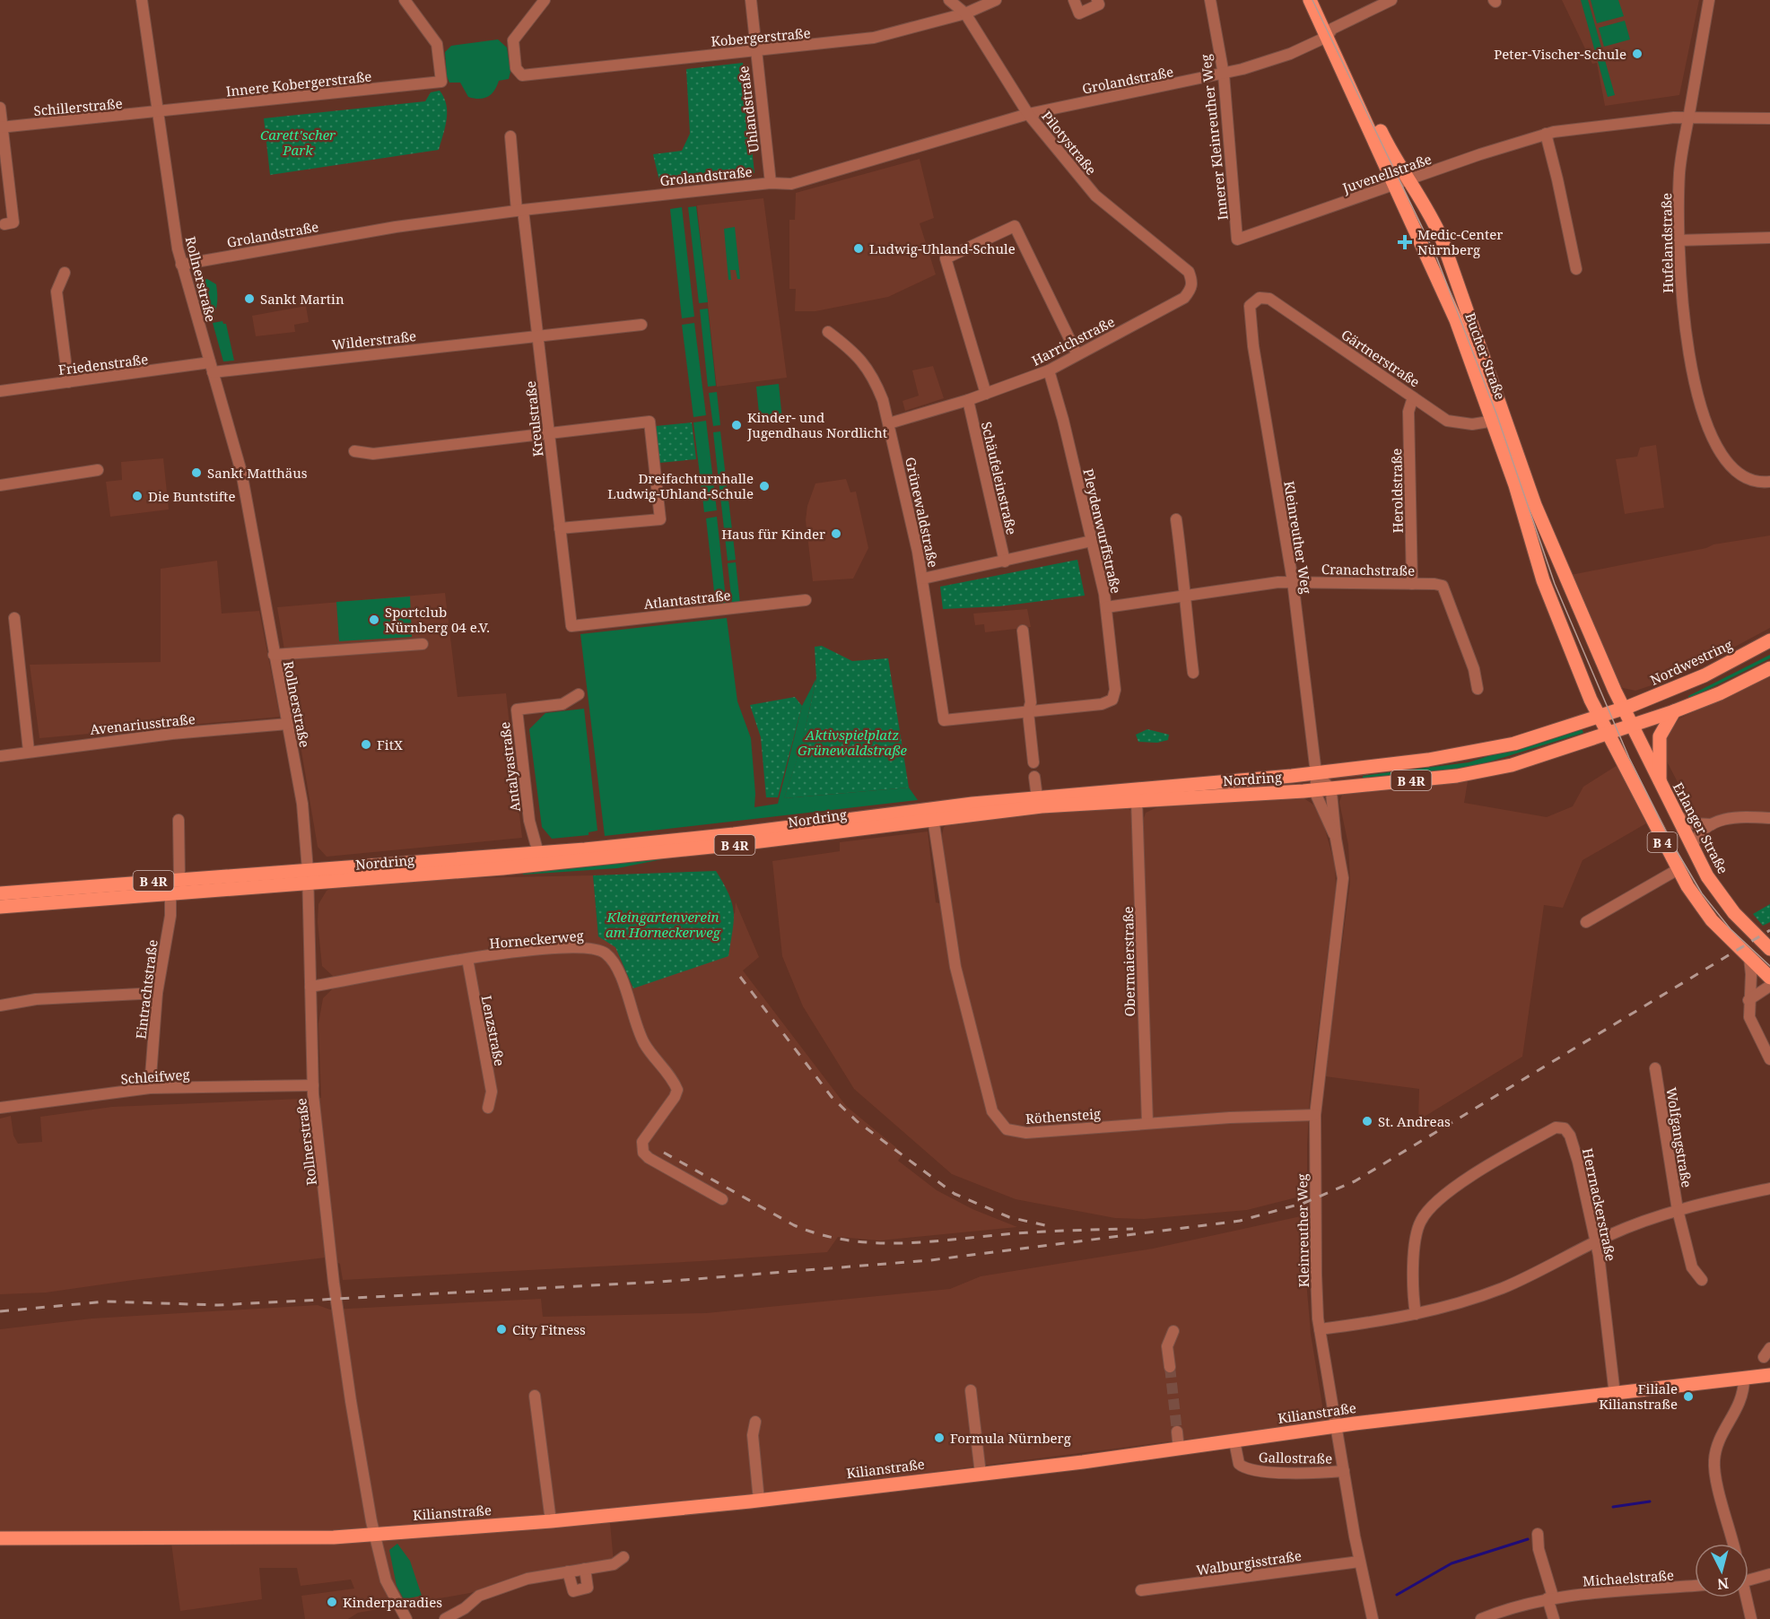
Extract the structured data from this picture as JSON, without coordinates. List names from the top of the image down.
{
  "streets": {
    "main road": [
      "Bucher Straße",
      "Nordwestring",
      "Nordring",
      "B 4R",
      "Erlanger Straße",
      "B 4",
      "Kilianstraße"
    ],
    "street": [
      "Kobergerstraße",
      "Grolandstraße",
      "Innere Kobergerstraße",
      "Schillerstraße",
      "Uhlandstraße",
      "Innerer Kleinreuther Weg",
      "Pilotystraße",
      "Juvenellstraße",
      "Hufelandstraße",
      "Rollnerstraße",
      "Wilderstraße",
      "Harrichstraße",
      "Gärtnerstraße",
      "Friedenstraße",
      "Kreulstraße",
      "Schäufeleinstraße",
      "Heroldstraße",
      "Grünewaldstraße",
      "Pleydenwurffstraße",
      "Kleinreuther Weg",
      "Cranachstraße",
      "Atlantastraße",
      "Avenariusstraße",
      "Antalyastraße",
      "Horneckerweg",
      "Obermaierstraße",
      "Eintrachtstraße",
      "Lenzstraße",
      "Schleifweg",
      "Röthensteig",
      "Wolfgangstraße",
      "Herrnackerstraße",
      "Gallostraße",
      "Walburgisstraße",
      "Michaelstraße"
    ]
  },
  "crossings": [
    ["Kobergerstraße", "Uhlandstraße"],
    ["Kobergerstraße", "Pilotystraße"],
    ["Grolandstraße", "Uhlandstraße"],
    ["Grolandstraße", "Innerer Kleinreuther Weg"],
    ["Grolandstraße", "Pilotystraße"],
    ["Grolandstraße", "Rollnerstraße"],
    ["Grolandstraße", "Bucher Straße"],
    ["Grolandstraße", "Kreulstraße"],
    ["Innere Kobergerstraße", "Schillerstraße"],
    ["Innere Kobergerstraße", "Rollnerstraße"],
    ["Schillerstraße", "Rollnerstraße"],
    ["Innerer Kleinreuther Weg", "Juvenellstraße"],
    ["Pilotystraße", "Harrichstraße"],
    ["Juvenellstraße", "Hufelandstraße"],
    ["Juvenellstraße", "Bucher Straße"],
    ["Rollnerstraße", "Wilderstraße"],
    ["Rollnerstraße", "Friedenstraße"],
    ["Rollnerstraße", "Avenariusstraße"],
    ["Rollnerstraße", "Nordring"],
    ["Rollnerstraße", "Horneckerweg"],
    ["Rollnerstraße", "Schleifweg"],
    ["Rollnerstraße", "Kilianstraße"],
    ["Wilderstraße", "Friedenstraße"],
    ["Wilderstraße", "Kreulstraße"],
    ["Harrichstraße", "Schäufeleinstraße"],
    ["Harrichstraße", "Grünewaldstraße"],
    ["Harrichstraße", "Pleydenwurffstraße"],
    ["Bucher Straße", "Gärtnerstraße"],
    ["Bucher Straße", "Nordwestring"],
    ["Bucher Straße", "Nordring"],
    ["Bucher Straße", "Erlanger Straße"],
    ["Bucher Straße", "B 4"],
    ["Gärtnerstraße", "Heroldstraße"],
    ["Gärtnerstraße", "Kleinreuther Weg"],
    ["Kreulstraße", "Atlantastraße"],
    ["Heroldstraße", "Cranachstraße"],
    ["Grünewaldstraße", "Pleydenwurffstraße"],
    ["Pleydenwurffstraße", "Cranachstraße"],
    ["Kleinreuther Weg", "Cranachstraße"],
    ["Kleinreuther Weg", "Nordring"],
    ["Kleinreuther Weg", "Röthensteig"],
    ["Kleinreuther Weg", "Kilianstraße"],
    ["Kleinreuther Weg", "Gallostraße"],
    ["Kleinreuther Weg", "Walburgisstraße"],
    ["Nordwestring", "Nordring"],
    ["Nordwestring", "Erlanger Straße"],
    ["Antalyastraße", "Nordring"],
    ["Nordring", "B 4R"],
    ["Nordring", "Erlanger Straße"],
    ["Nordring", "B 4"],
    ["Nordring", "Obermaierstraße"],
    ["Nordring", "Eintrachtstraße"],
    ["Nordring", "Röthensteig"],
    ["B 4R", "Erlanger Straße"],
    ["Horneckerweg", "Lenzstraße"],
    ["Obermaierstraße", "Röthensteig"],
    ["Eintrachtstraße", "Schleifweg"],
    ["Herrnackerstraße", "Kilianstraße"],
    ["Kilianstraße", "Gallostraße"]
  ],
  "parks": ["Carett'scher Park", "Aktivspielplatz Grünewaldstraße", "Kleingartenverein am Horneckerweg"],
  "places": {
    "other": [
      "Peter-Vischer-Schule",
      "Ludwig-Uhland-Schule",
      "Sankt Martin",
      "Kinder- und Jugendhaus Nordlicht",
      "Sankt Matthäus",
      "Dreifachturnhalle Ludwig-Uhland-Schule",
      "Die Buntstifte",
      "Haus für Kinder",
      "Sportclub Nürnberg 04 e.V.",
      "FitX",
      "St. Andreas",
      "City Fitness",
      "Filiale Kilianstraße",
      "Formula Nürnberg",
      "Kinderparadies"
    ],
    "health": ["Medic-Center Nürnberg"]
  },
  "north": "bottom"
}
